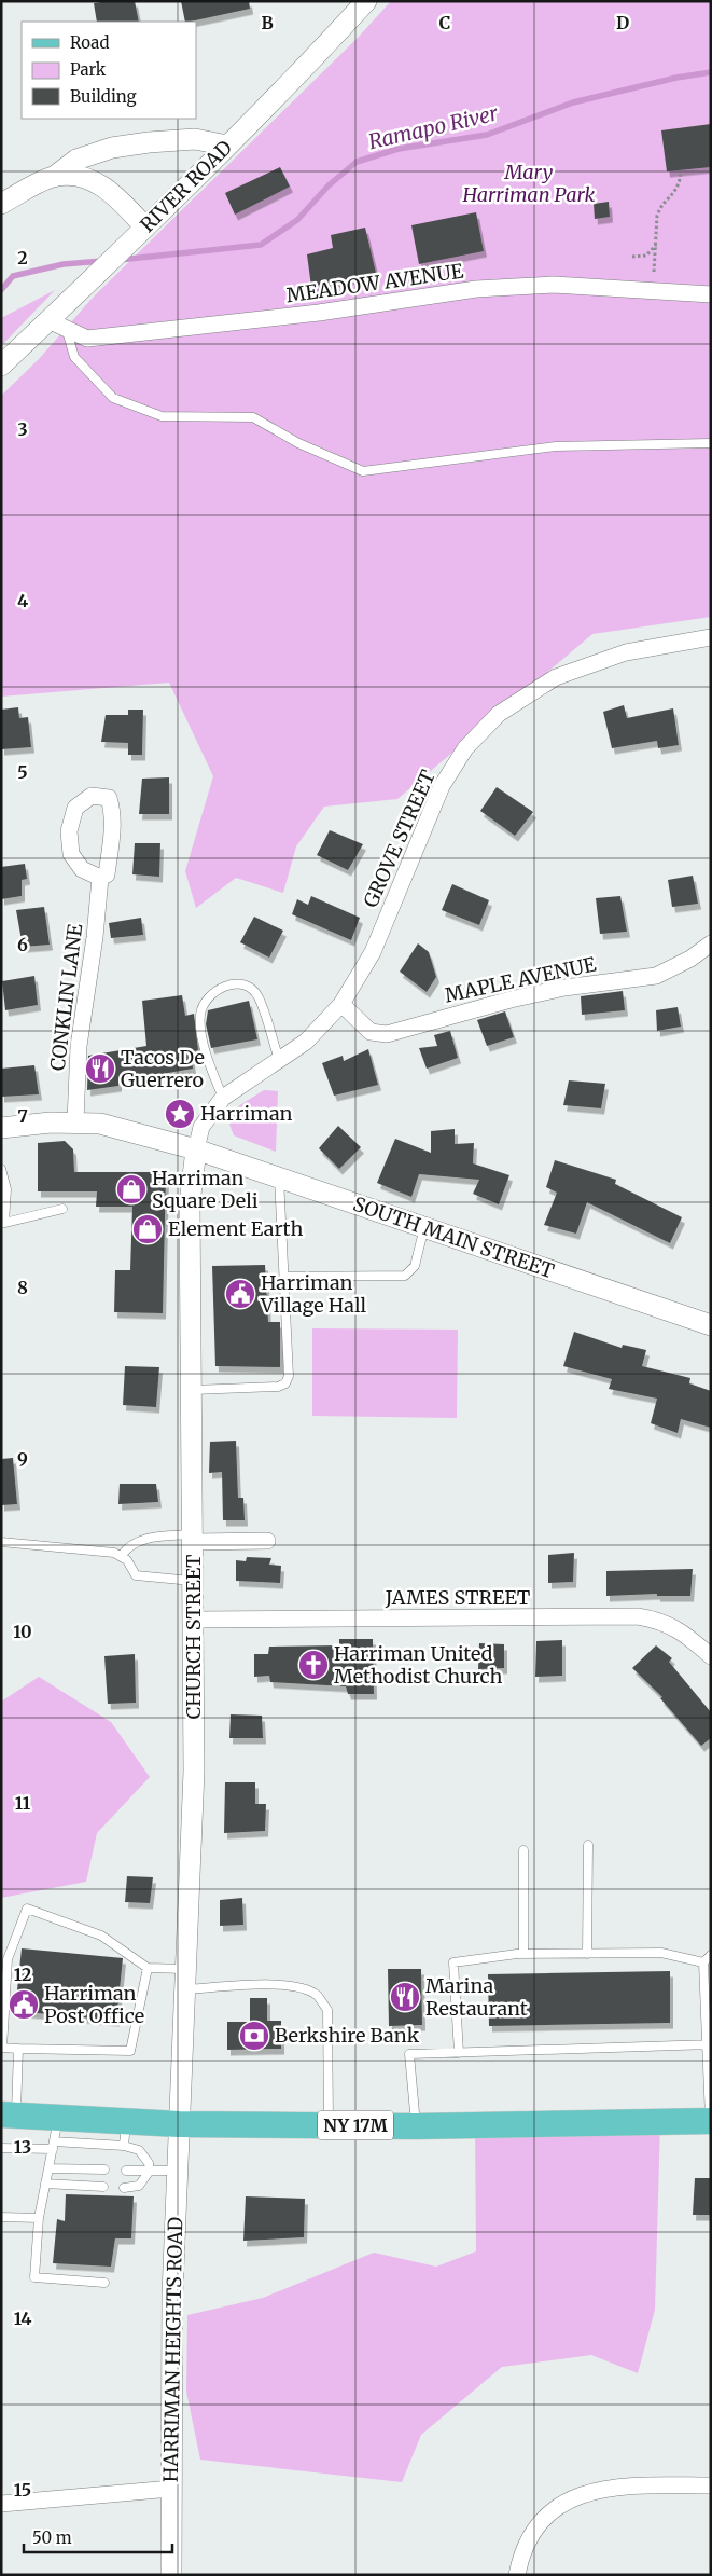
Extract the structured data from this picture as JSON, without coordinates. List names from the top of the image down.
{
  "streets": {
    "main road": ["NY 17M"],
    "street": [
      "RIVER ROAD",
      "MEADOW AVENUE",
      "GROVE STREET",
      "MAPLE AVENUE",
      "CONKLIN LANE",
      "SOUTH MAIN STREET",
      "JAMES STREET",
      "CHURCH STREET",
      "HARRIMAN HEIGHTS ROAD"
    ]
  },
  "crossings": [
    ["RIVER ROAD", "MEADOW AVENUE"],
    ["GROVE STREET", "MAPLE AVENUE"],
    ["GROVE STREET", "SOUTH MAIN STREET"],
    ["GROVE STREET", "CHURCH STREET"],
    ["CONKLIN LANE", "SOUTH MAIN STREET"],
    ["SOUTH MAIN STREET", "CHURCH STREET"],
    ["JAMES STREET", "CHURCH STREET"],
    ["CHURCH STREET", "NY 17M"],
    ["CHURCH STREET", "HARRIMAN HEIGHTS ROAD"],
    ["NY 17M", "HARRIMAN HEIGHTS ROAD"]
  ],
  "water": ["Ramapo River"],
  "parks": ["Mary Harriman Park"],
  "places": {
    "restaurant": ["Tacos De Guerrero", "Marina Restaurant"],
    "place": ["Harriman"],
    "shop": ["Harriman Square Deli", "Element Earth"],
    "public building": ["Harriman Village Hall", "Harriman Post Office"],
    "church": ["Harriman United Methodist Church"],
    "bank": ["Berkshire Bank"]
  },
  "legend": ["Road", "Park", "Building"],
  "scale_bar": "50 m",
  "grid": {
    "columns": ["B", "C", "D"],
    "rows": [
      "2",
      "3",
      "4",
      "5",
      "6",
      "7",
      "8",
      "9",
      "10",
      "11",
      "12",
      "13",
      "14",
      "15"
    ]
  }
}
